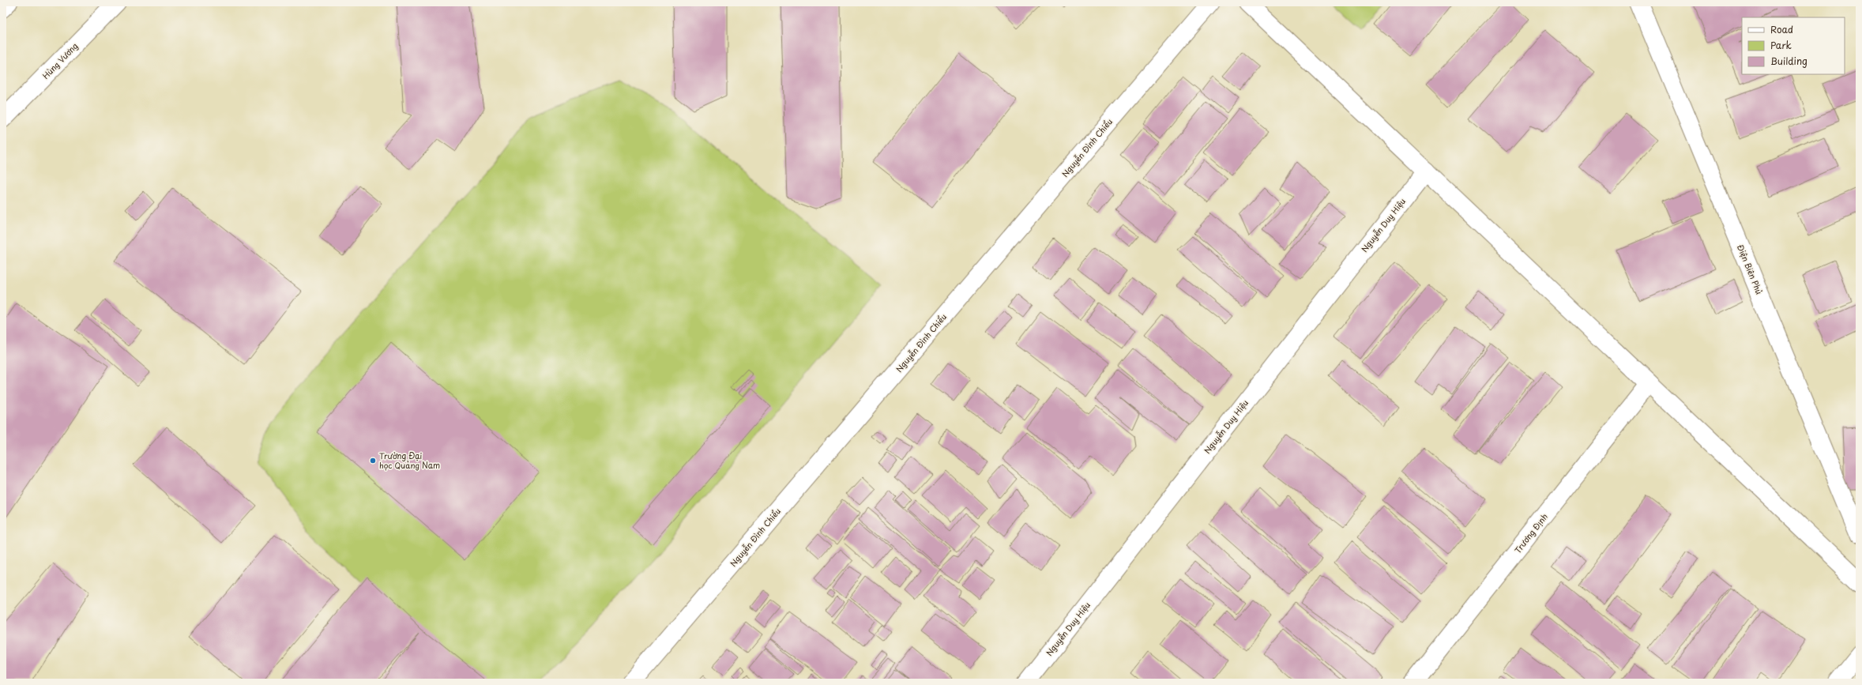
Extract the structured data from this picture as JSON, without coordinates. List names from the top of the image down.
{
  "streets": {
    "street": [
      "Hùng Vương",
      "Nguyễn Đình Chiểu",
      "Nguyễn Duy Hiệu",
      "Điện Biên Phủ",
      "Trương Định"
    ]
  },
  "places": ["Trường Đại học Quảng Nam"],
  "legend": ["Road", "Park", "Building"]
}
